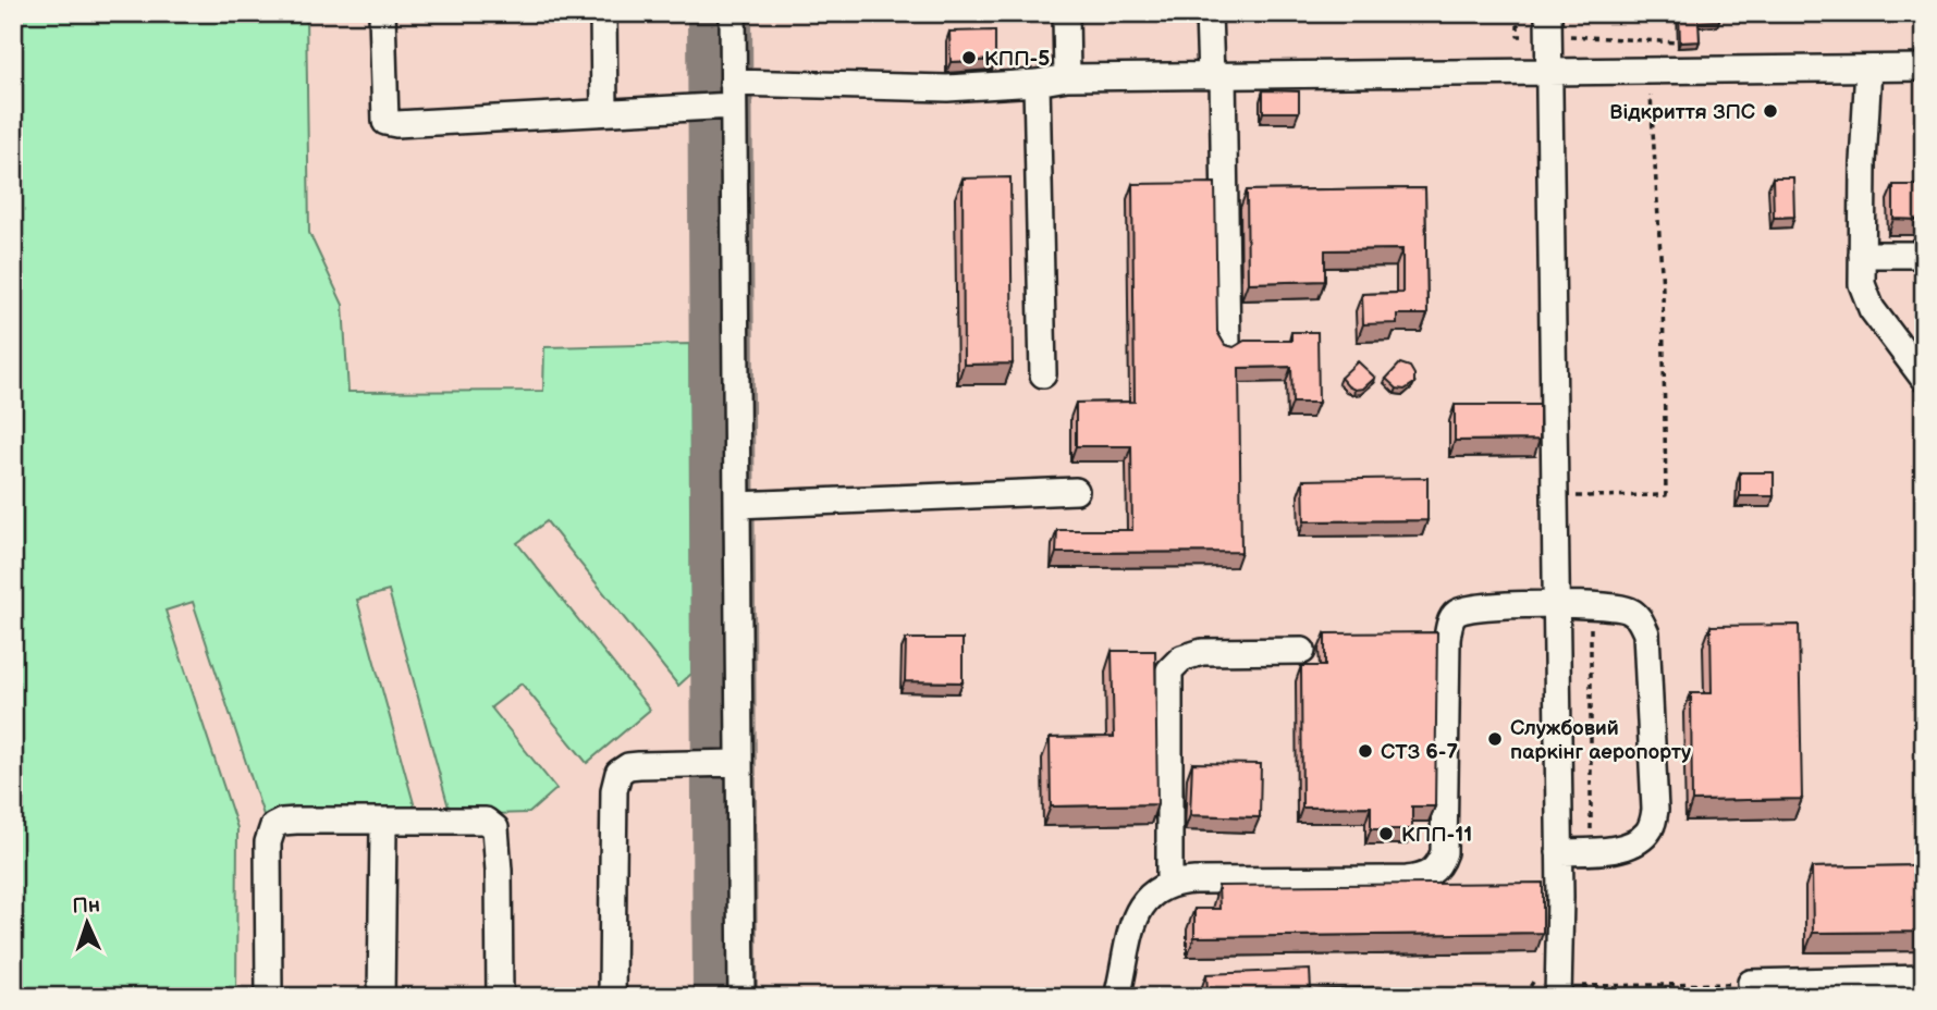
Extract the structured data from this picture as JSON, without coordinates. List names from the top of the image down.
{
  "places": [
    "КПП-5",
    "Відкриття ЗПС",
    "Службовий паркінг аеропорту",
    "СТЗ 6-7",
    "КПП-11"
  ],
  "north": "top"
}
